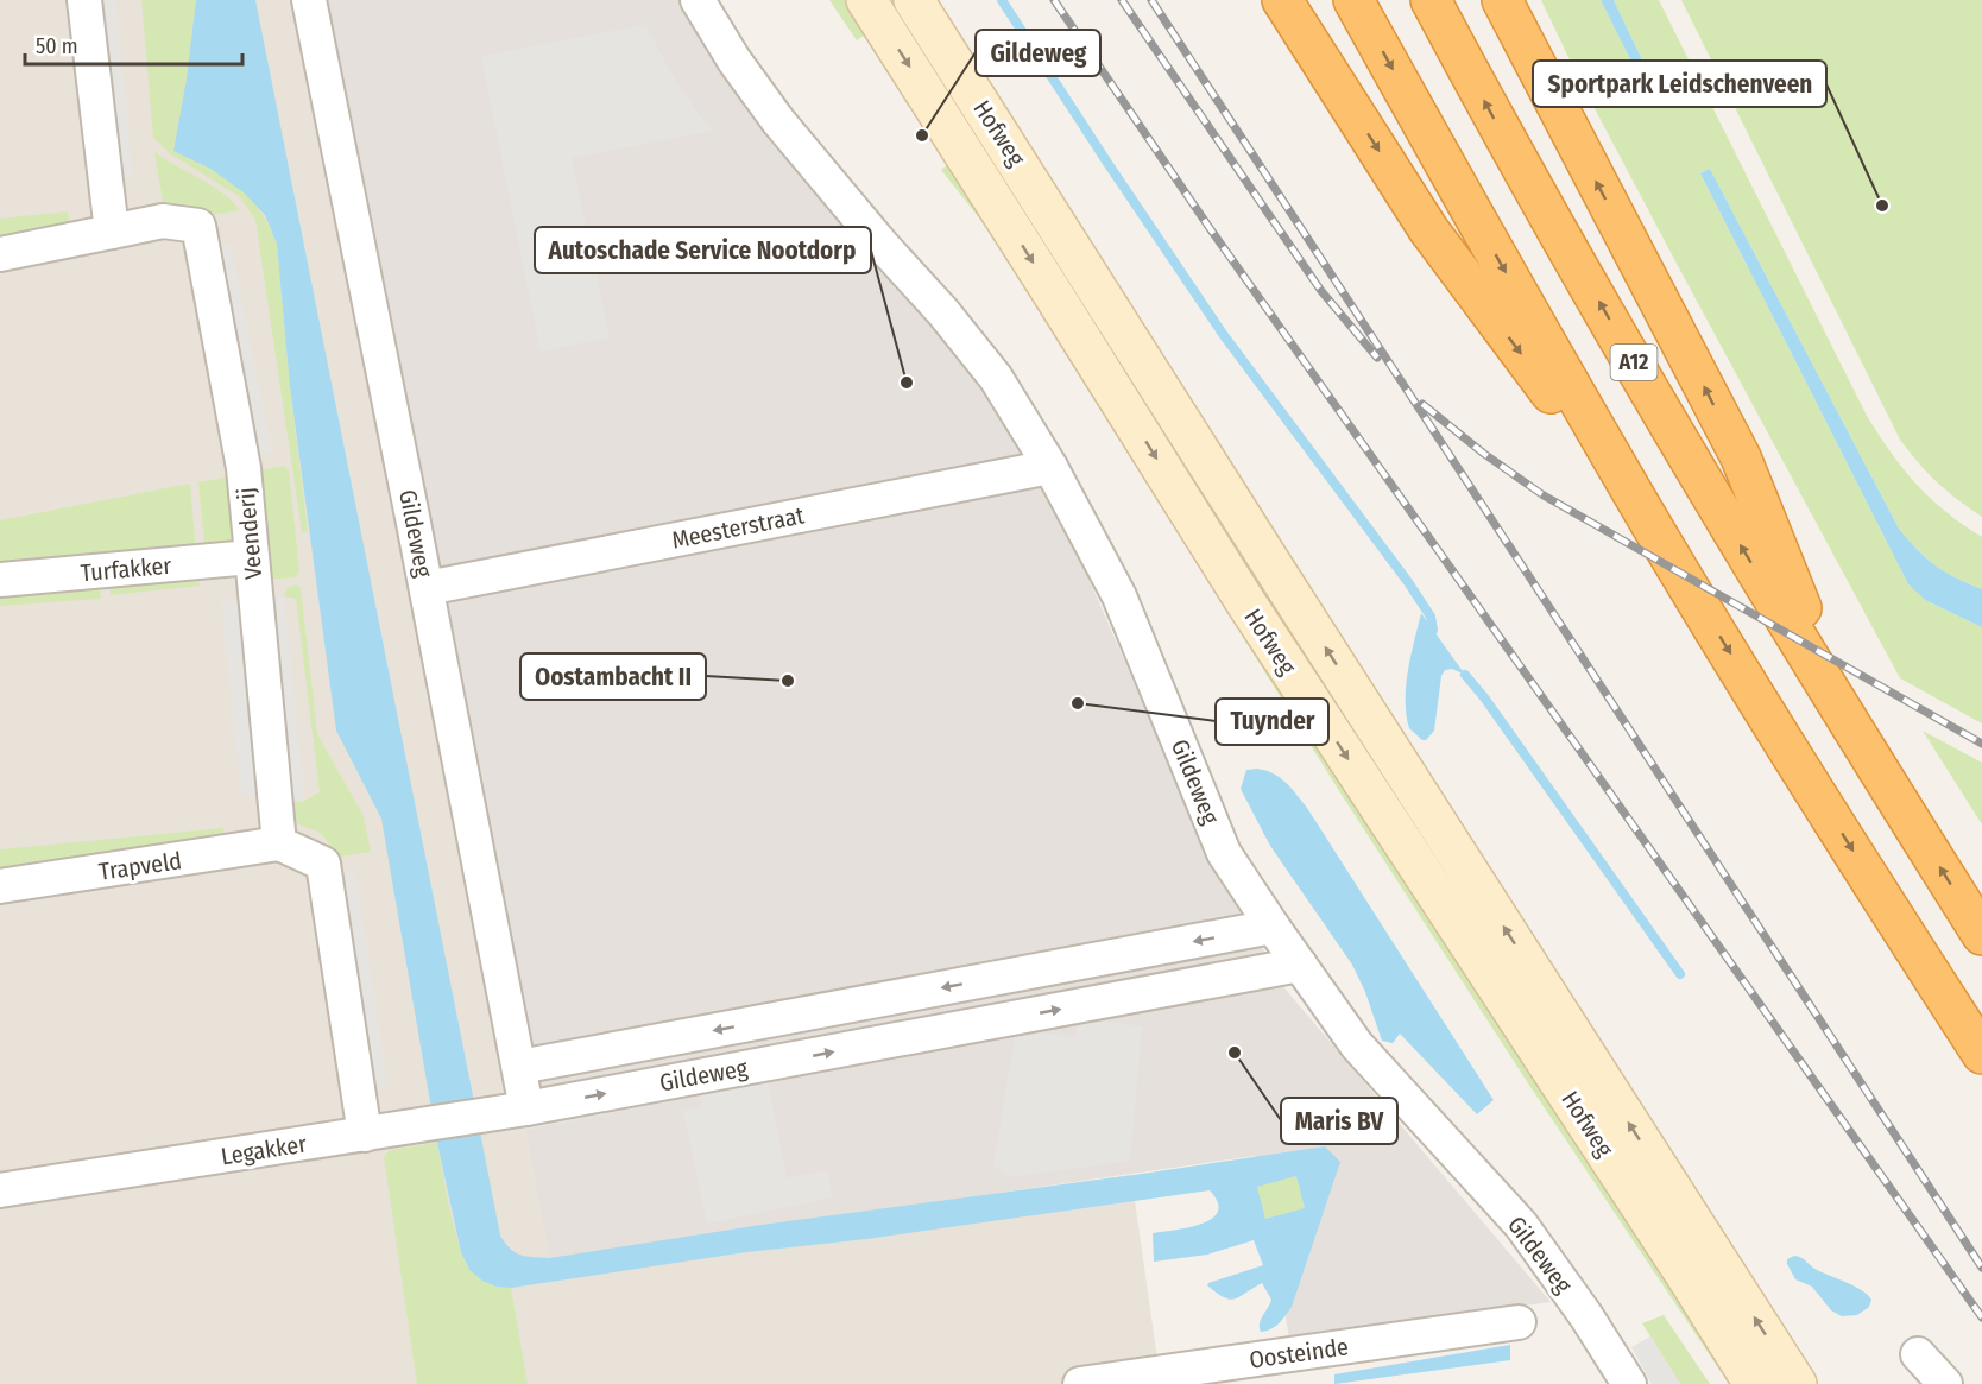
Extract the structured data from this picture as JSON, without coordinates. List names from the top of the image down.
{
  "streets": {
    "highway": ["A12"],
    "main road": ["Hofweg"],
    "street": [
      "Meesterstraat",
      "Veenderij",
      "Gildeweg",
      "Turfakker",
      "Trapveld",
      "Legakker",
      "Oosteinde"
    ]
  },
  "crossings": [
    ["Meesterstraat", "Gildeweg"],
    ["Veenderij", "Turfakker"],
    ["Veenderij", "Trapveld"],
    ["Gildeweg", "Legakker"]
  ],
  "places": [
    "Gildeweg",
    "Sportpark Leidschenveen",
    "Autoschade Service Nootdorp",
    "Oostambacht II",
    "Tuynder",
    "Maris BV"
  ],
  "scale_bar": "50 m"
}
